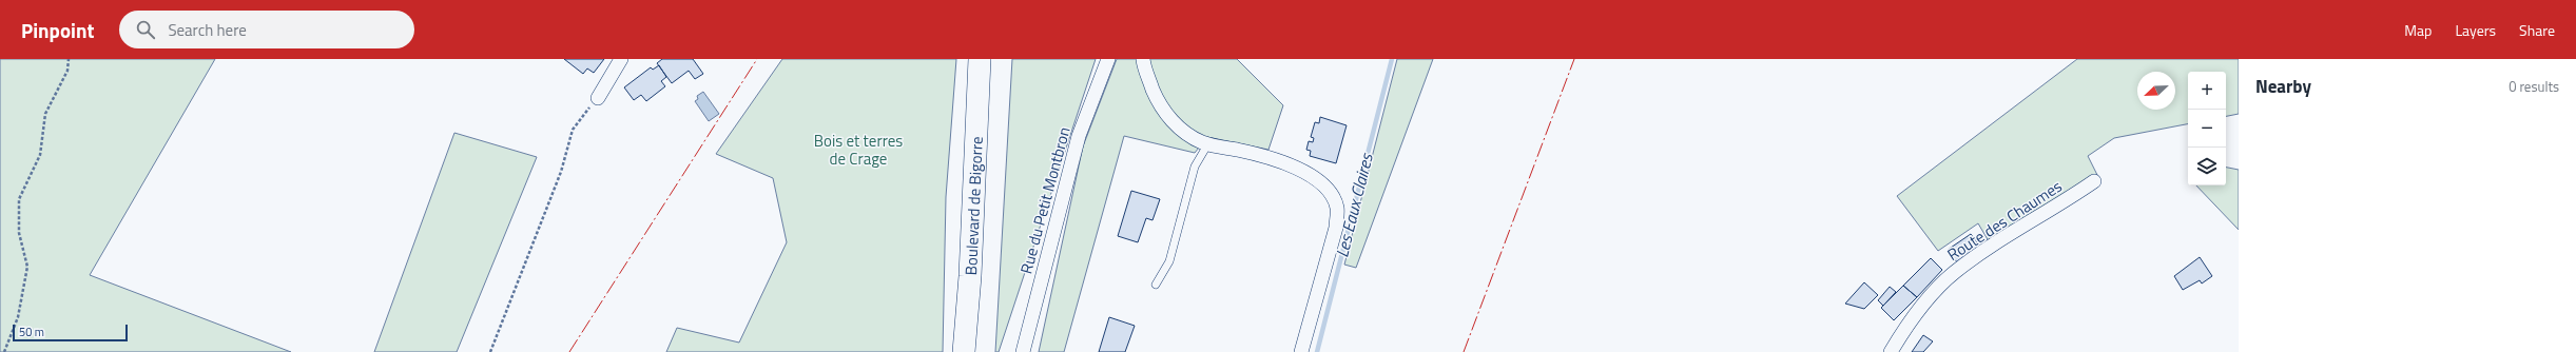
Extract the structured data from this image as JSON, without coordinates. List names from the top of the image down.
{
  "streets": {
    "main road": ["Boulevard de Bigorre"],
    "street": ["Rue du Petit Montbron", "Route des Chaumes"]
  },
  "water": ["Les Eaux Claires"],
  "parks": ["Bois et terres de Crage"],
  "scale_bar": "50 m",
  "north": "bottom left",
  "page": {
    "header": "Pinpoint",
    "search": "Search here",
    "nav": ["Map", "Layers", "Share"],
    "heading": ["Nearby", "0 results"],
    "map_buttons": ["+", "−"],
    "scale": "50 m"
  }
}
